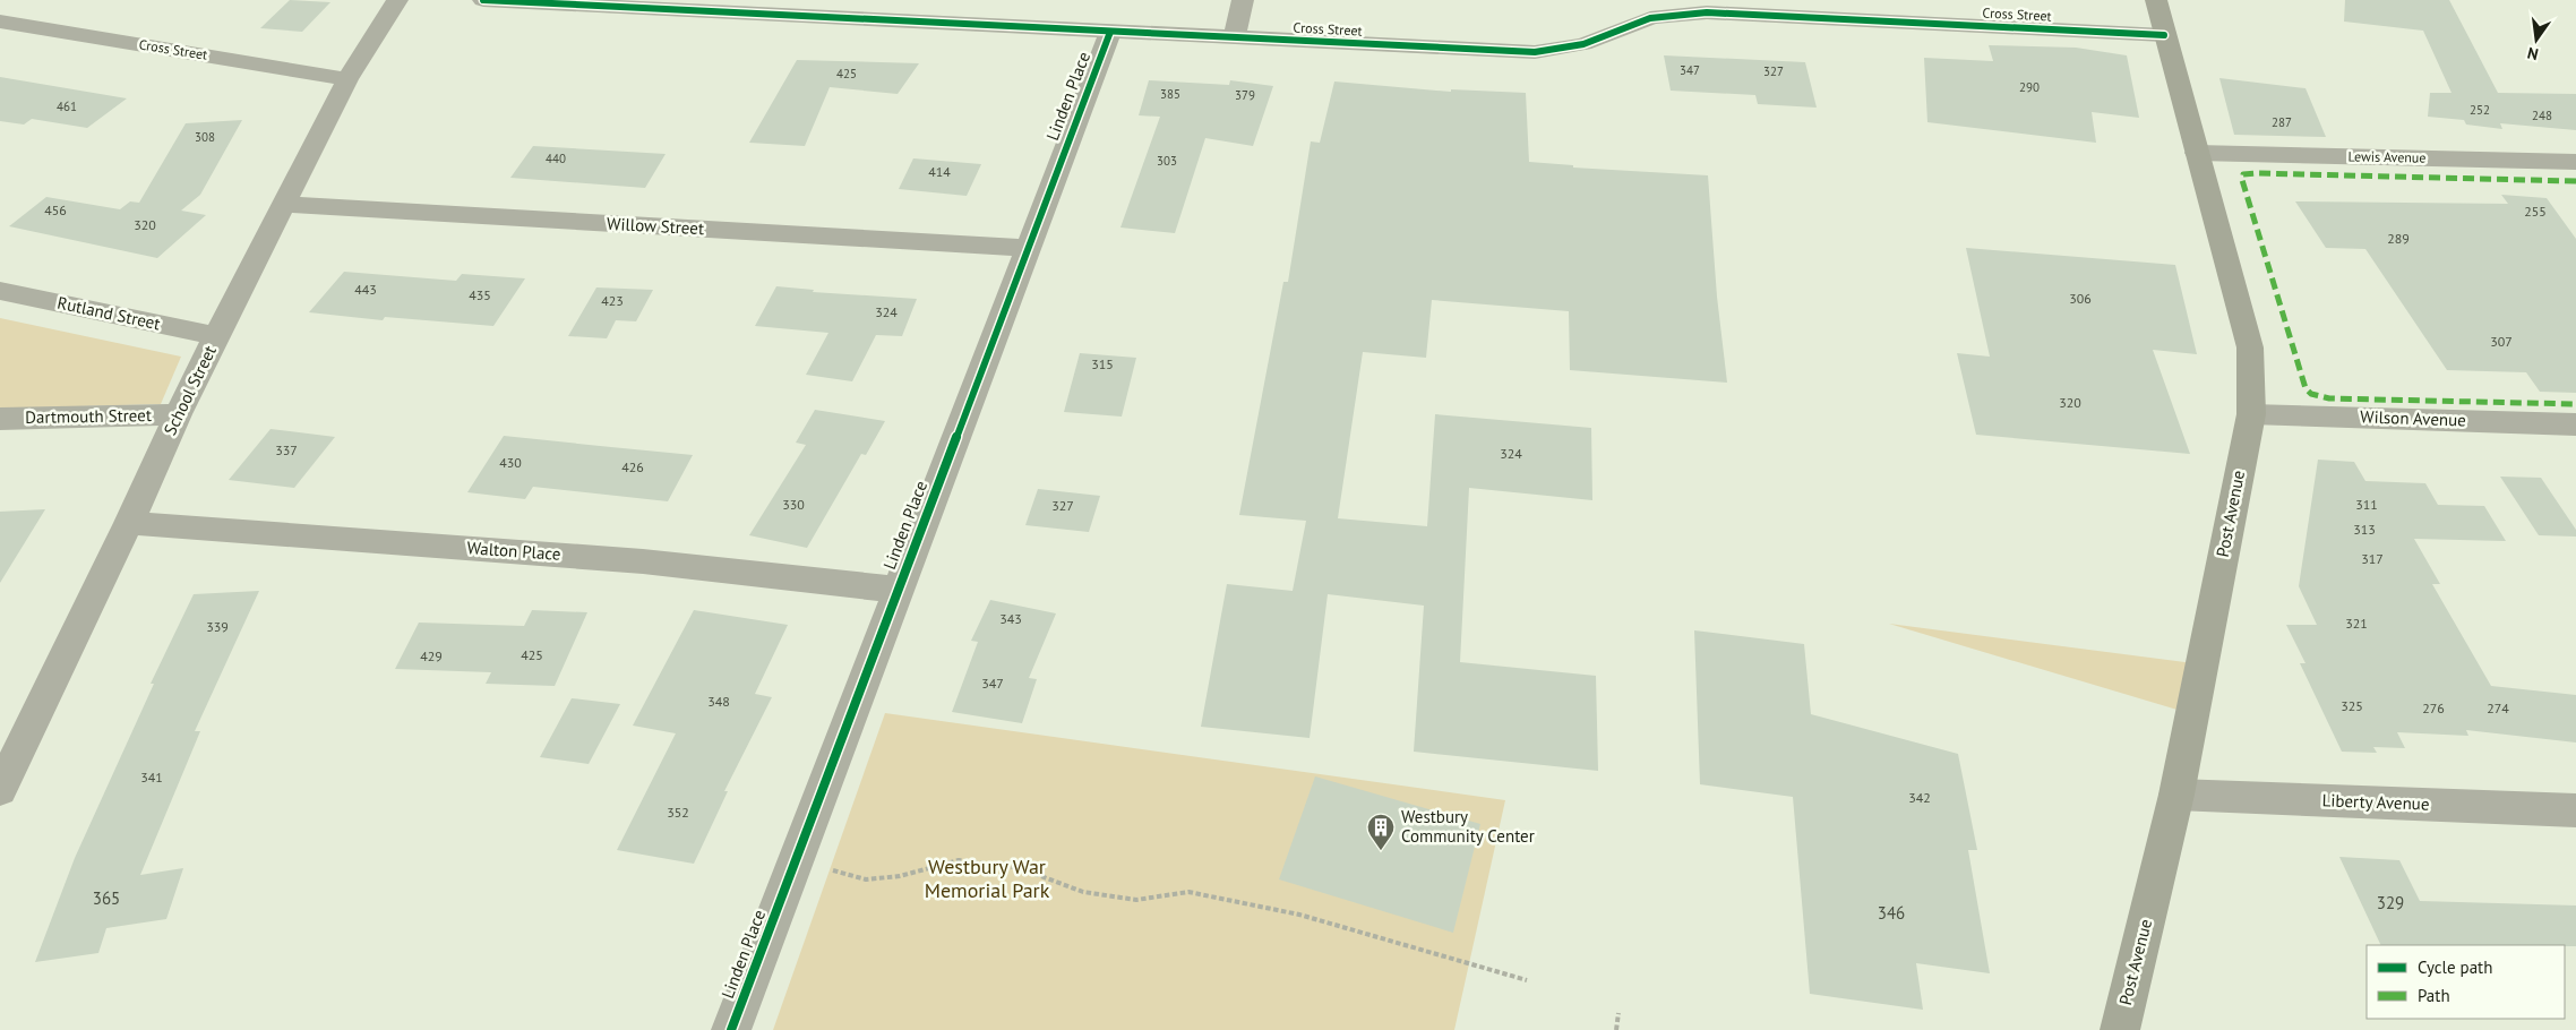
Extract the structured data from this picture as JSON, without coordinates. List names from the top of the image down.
{
  "streets": {
    "main road": ["Post Avenue"],
    "street": [
      "Cross Street",
      "Linden Place",
      "Lewis Avenue",
      "Willow Street",
      "Rutland Street",
      "School Street",
      "Dartmouth Street",
      "Wilson Avenue",
      "Walton Place",
      "Liberty Avenue"
    ]
  },
  "crossings": [
    ["Cross Street", "Linden Place"],
    ["Cross Street", "School Street"],
    ["Cross Street", "Post Avenue"],
    ["Linden Place", "Willow Street"],
    ["Linden Place", "Walton Place"],
    ["Lewis Avenue", "Post Avenue"],
    ["Willow Street", "School Street"],
    ["Rutland Street", "School Street"],
    ["School Street", "Dartmouth Street"],
    ["School Street", "Walton Place"],
    ["Wilson Avenue", "Post Avenue"],
    ["Post Avenue", "Liberty Avenue"]
  ],
  "parks": ["Westbury War Memorial Park"],
  "places": {
    "building": ["Westbury Community Center"]
  },
  "house_numbers": [
    "347",
    "327",
    "425",
    "290",
    "385",
    "379",
    "461",
    "252",
    "248",
    "287",
    "308",
    "440",
    "303",
    "414",
    "456",
    "255",
    "320",
    "289",
    "443",
    "435",
    "306",
    "423",
    "324",
    "307",
    "315",
    "320",
    "337",
    "324",
    "430",
    "426",
    "330",
    "311",
    "327",
    "313",
    "317",
    "343",
    "321",
    "339",
    "425",
    "429",
    "347",
    "348",
    "325",
    "276",
    "274",
    "341",
    "342",
    "352",
    "365",
    "329",
    "346"
  ],
  "legend": ["Cycle path", "Path"],
  "north": "bottom"
}
